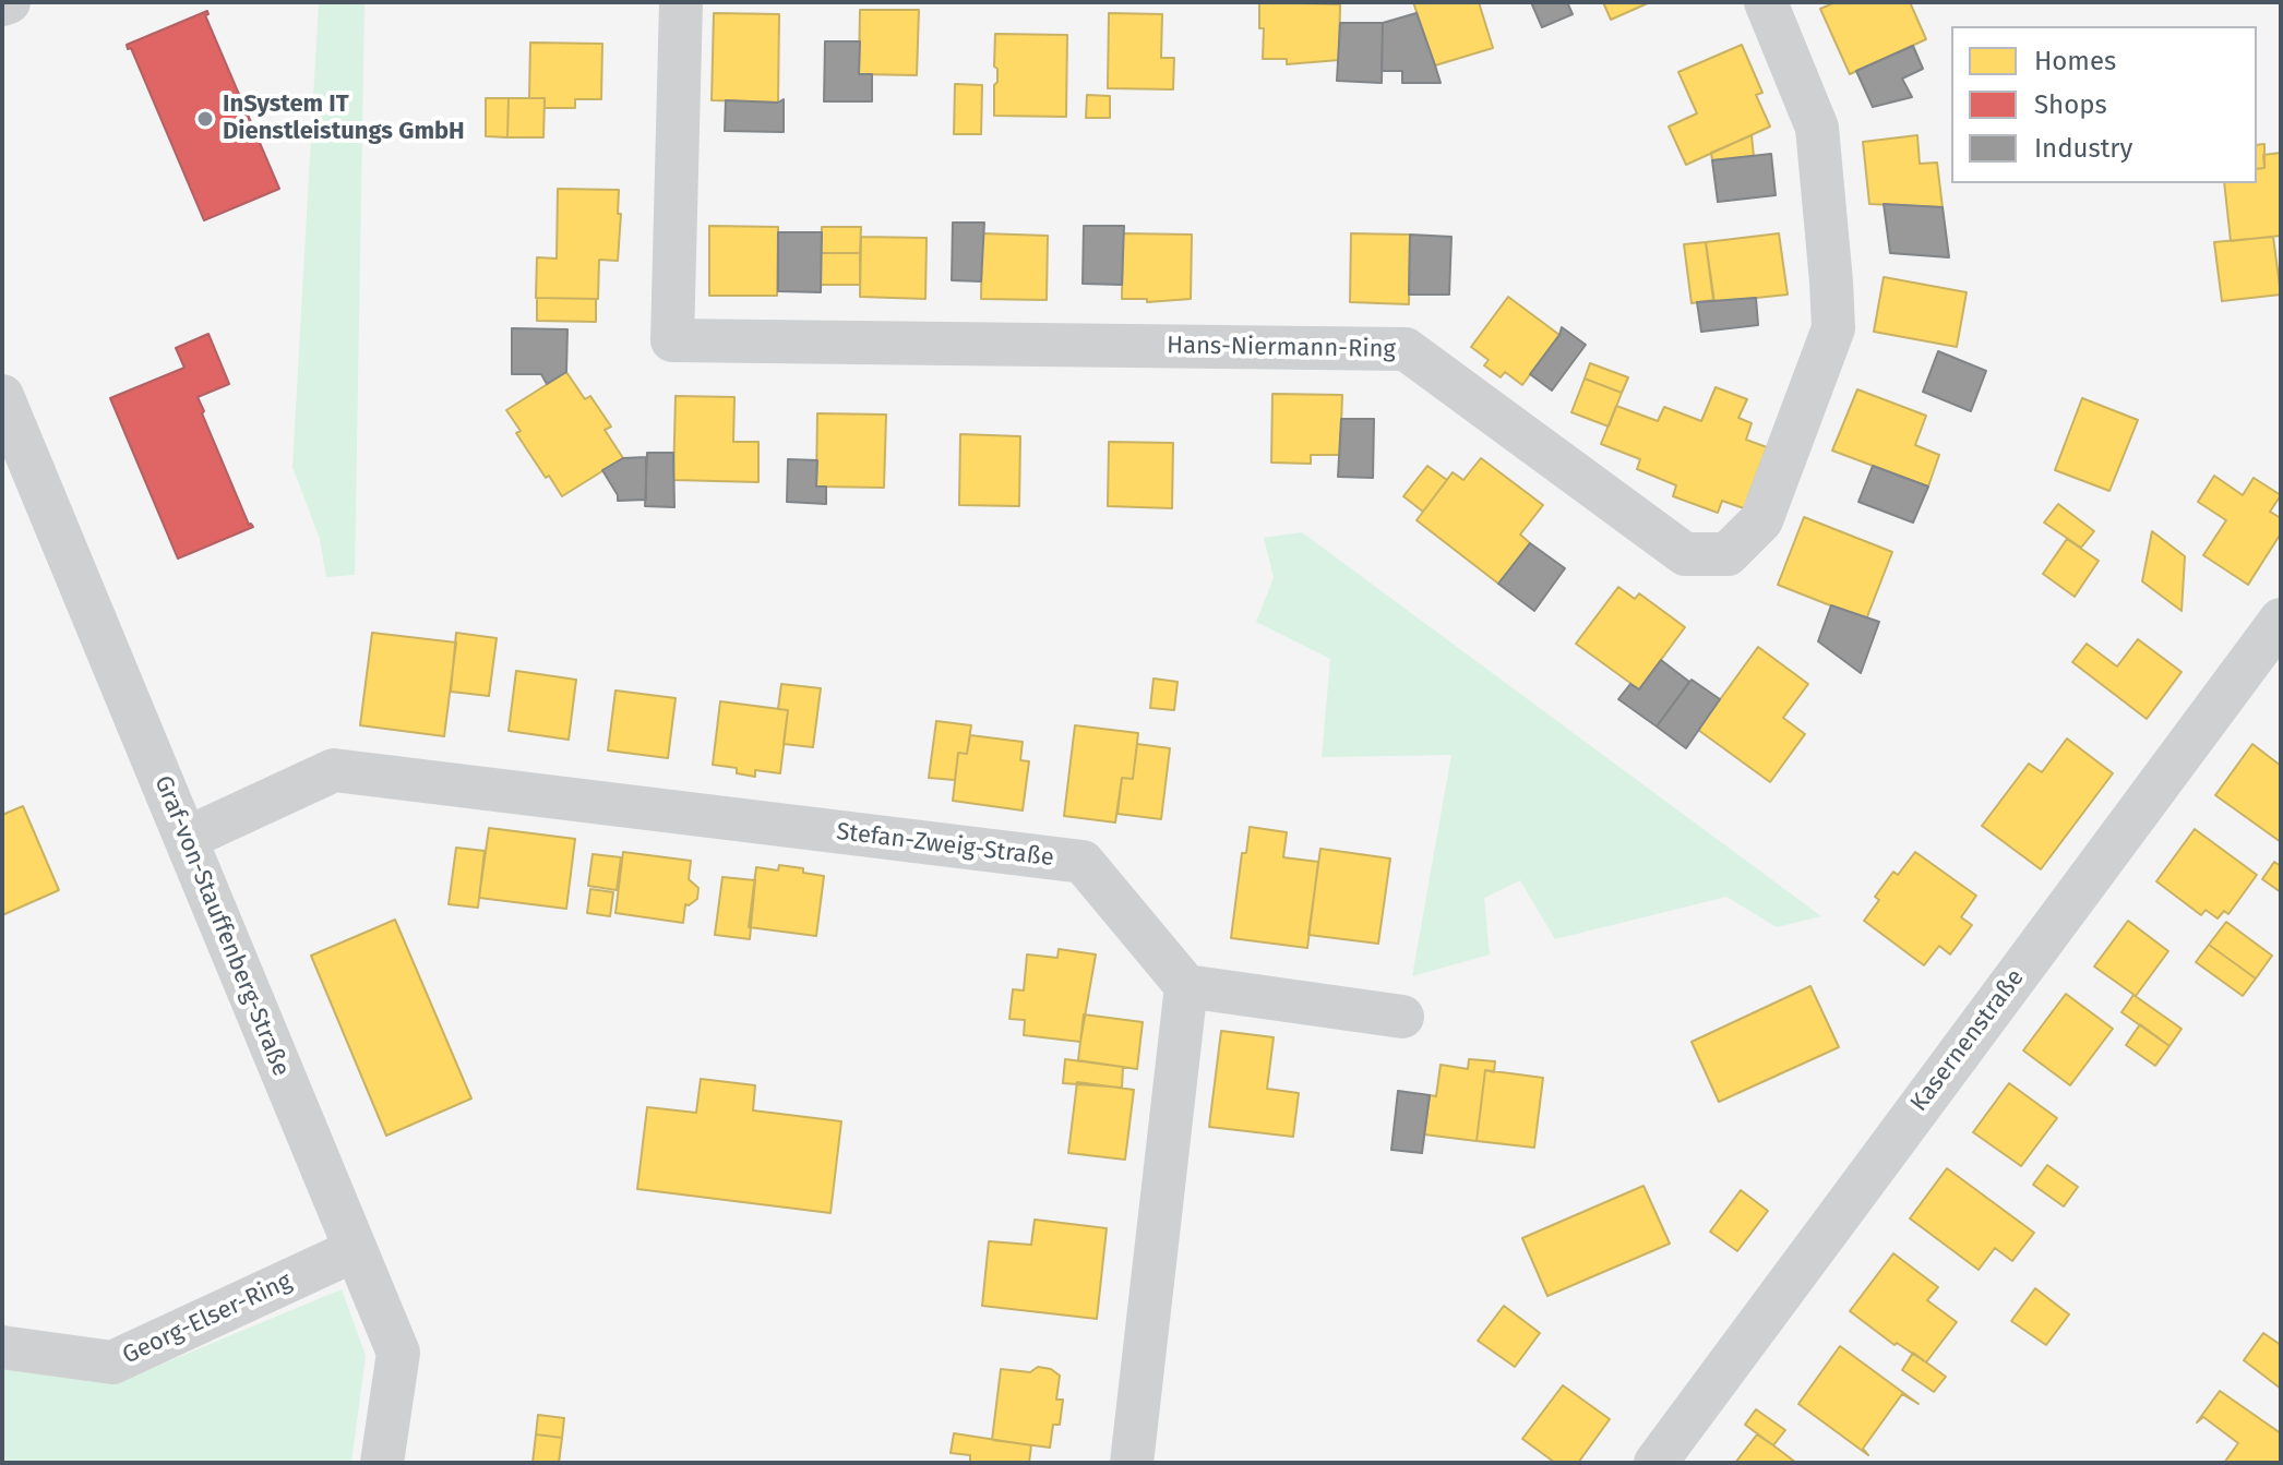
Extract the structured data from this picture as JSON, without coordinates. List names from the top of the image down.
{
  "streets": {
    "street": [
      "Hans-Niermann-Ring",
      "Stefan-Zweig-Straße",
      "Graf-von-Stauffenberg-Straße",
      "Kasernenstraße",
      "Georg-Elser-Ring"
    ]
  },
  "crossings": [
    ["Stefan-Zweig-Straße", "Graf-von-Stauffenberg-Straße"],
    ["Graf-von-Stauffenberg-Straße", "Georg-Elser-Ring"]
  ],
  "places": ["InSystem IT Dienstleistungs GmbH"],
  "legend": ["Homes", "Shops", "Industry"]
}
